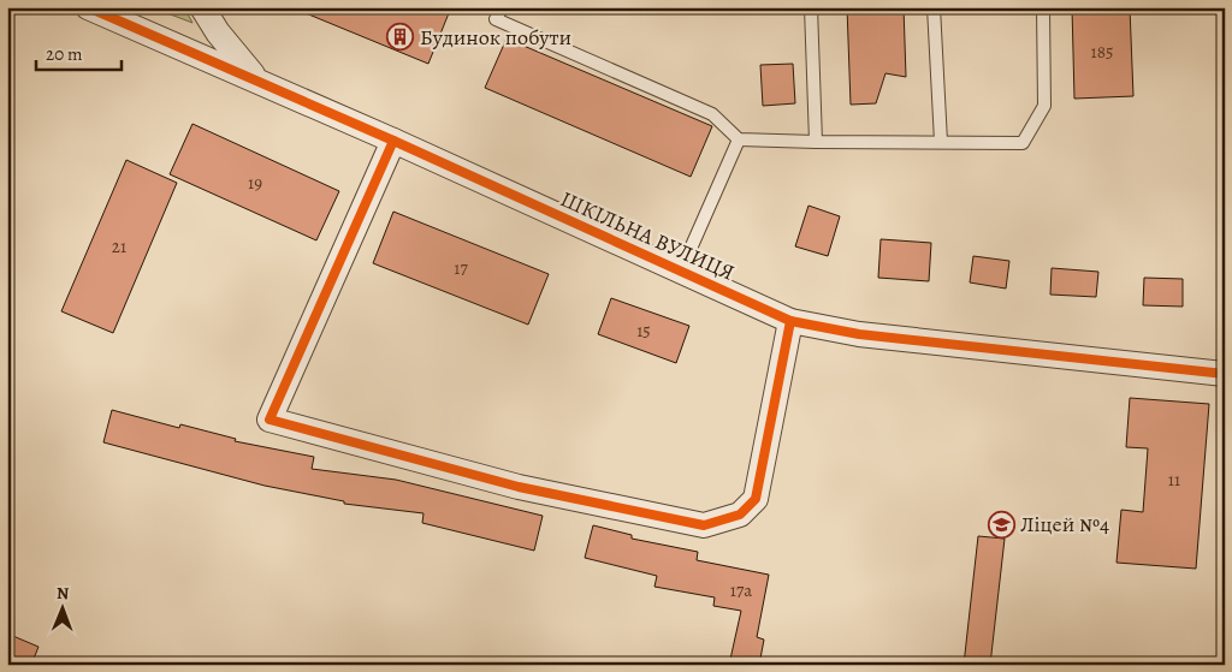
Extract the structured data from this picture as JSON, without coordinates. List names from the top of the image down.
{
  "streets": {
    "street": ["ШКІЛЬНА ВУЛИЦЯ"]
  },
  "places": {
    "building": ["Будинок побути"],
    "school or university": ["Ліцей №4"]
  },
  "house_numbers": [
    "185",
    "19",
    "21",
    "17",
    "15",
    "11",
    "17а"
  ],
  "scale_bar": "20 m",
  "north": "top"
}
